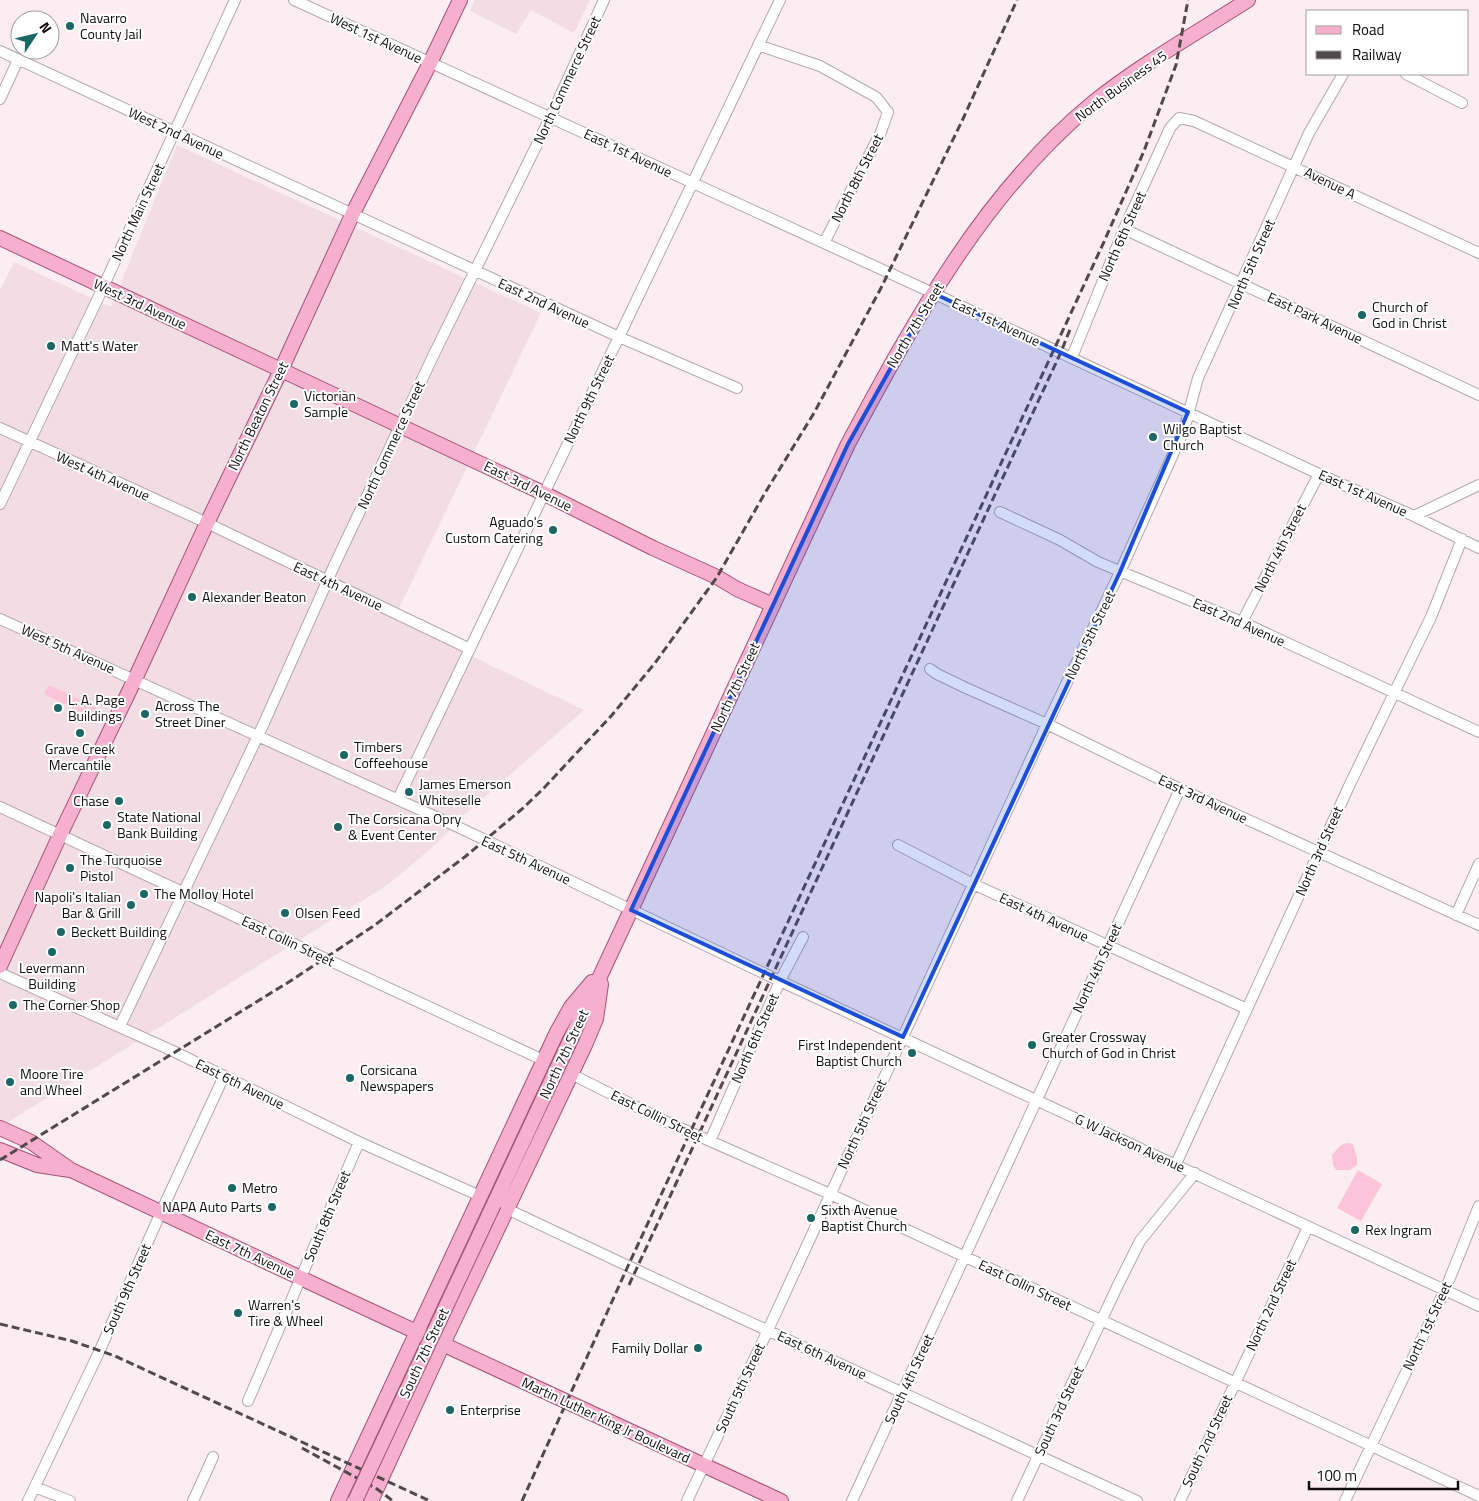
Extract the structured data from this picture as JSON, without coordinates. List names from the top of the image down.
{
  "streets": {
    "main road": [
      "North Business 45",
      "West 3rd Avenue",
      "North 7th Street",
      "North Beaton Street",
      "East 3rd Avenue",
      "East 7th Avenue",
      "South 7th Street",
      "Martin Luther King Jr Boulevard"
    ],
    "street": [
      "West 1st Avenue",
      "North Commerce Street",
      "West 2nd Avenue",
      "East 1st Avenue",
      "North 8th Street",
      "Avenue A",
      "North Main Street",
      "North 6th Street",
      "North 5th Street",
      "East 2nd Avenue",
      "East Park Avenue",
      "North 9th Street",
      "West 4th Avenue",
      "North 4th Street",
      "East 4th Avenue",
      "West 5th Avenue",
      "North 3rd Street",
      "East 5th Avenue",
      "East Collin Street",
      "East 6th Avenue",
      "G W Jackson Avenue",
      "South 8th Street",
      "South 9th Street",
      "North 2nd Street",
      "North 1st Street",
      "South 4th Street",
      "South 5th Street",
      "South 3rd Street",
      "South 2nd Street"
    ]
  },
  "crossings": [
    ["West 1st Avenue", "East 1st Avenue"],
    ["West 1st Avenue", "North Beaton Street"],
    ["North Commerce Street", "East 1st Avenue"],
    ["North Commerce Street", "East 2nd Avenue"],
    ["North Commerce Street", "East 3rd Avenue"],
    ["North Commerce Street", "East 4th Avenue"],
    ["North Commerce Street", "East 5th Avenue"],
    ["North Commerce Street", "East Collin Street"],
    ["North Commerce Street", "East 6th Avenue"],
    ["North Business 45", "North 7th Street"],
    ["West 2nd Avenue", "North Main Street"],
    ["West 2nd Avenue", "East 2nd Avenue"],
    ["West 2nd Avenue", "North Beaton Street"],
    ["East 1st Avenue", "North 8th Street"],
    ["East 1st Avenue", "North 6th Street"],
    ["East 1st Avenue", "North 5th Street"],
    ["East 1st Avenue", "North 7th Street"],
    ["East 1st Avenue", "North 9th Street"],
    ["East 1st Avenue", "North Beaton Street"],
    ["East 1st Avenue", "North 4th Street"],
    ["East 1st Avenue", "North 3rd Street"],
    ["North 8th Street", "North 9th Street"],
    ["Avenue A", "North 6th Street"],
    ["Avenue A", "North 5th Street"],
    ["North Main Street", "West 3rd Avenue"],
    ["North Main Street", "West 4th Avenue"],
    ["North 6th Street", "East Park Avenue"],
    ["North 6th Street", "East 5th Avenue"],
    ["North 6th Street", "East Collin Street"],
    ["North 6th Street", "G W Jackson Avenue"],
    ["North 5th Street", "East 2nd Avenue"],
    ["North 5th Street", "East Park Avenue"],
    ["North 5th Street", "East 3rd Avenue"],
    ["North 5th Street", "East 4th Avenue"],
    ["North 5th Street", "East Collin Street"],
    ["North 5th Street", "G W Jackson Avenue"],
    ["North 5th Street", "South 5th Street"],
    ["East 2nd Avenue", "North 9th Street"],
    ["East 2nd Avenue", "North Beaton Street"],
    ["East 2nd Avenue", "North 4th Street"],
    ["East 2nd Avenue", "North 3rd Street"],
    ["West 3rd Avenue", "North Beaton Street"],
    ["West 3rd Avenue", "East 3rd Avenue"],
    ["North 7th Street", "East 3rd Avenue"],
    ["North 7th Street", "East 5th Avenue"],
    ["North 7th Street", "East 6th Avenue"],
    ["North 7th Street", "South 7th Street"],
    ["North 9th Street", "East 3rd Avenue"],
    ["North 9th Street", "East 4th Avenue"],
    ["North 9th Street", "East 5th Avenue"],
    ["North Beaton Street", "West 4th Avenue"],
    ["North Beaton Street", "East 3rd Avenue"],
    ["North Beaton Street", "East 4th Avenue"],
    ["North Beaton Street", "West 5th Avenue"],
    ["North Beaton Street", "East 5th Avenue"],
    ["North Beaton Street", "East Collin Street"],
    ["West 4th Avenue", "East 4th Avenue"],
    ["East 3rd Avenue", "North 4th Street"],
    ["East 3rd Avenue", "North 3rd Street"],
    ["North 4th Street", "East 4th Avenue"],
    ["North 4th Street", "East Collin Street"],
    ["North 4th Street", "G W Jackson Avenue"],
    ["North 4th Street", "South 4th Street"],
    ["East 4th Avenue", "North 3rd Street"],
    ["West 5th Avenue", "East 5th Avenue"],
    ["North 3rd Street", "G W Jackson Avenue"],
    ["East 5th Avenue", "G W Jackson Avenue"],
    ["East Collin Street", "North 2nd Street"],
    ["East Collin Street", "North 1st Street"],
    ["East Collin Street", "South 4th Street"],
    ["East Collin Street", "South 5th Street"],
    ["East Collin Street", "South 3rd Street"],
    ["East Collin Street", "South 2nd Street"],
    ["East 6th Avenue", "South 8th Street"],
    ["East 6th Avenue", "South 9th Street"],
    ["East 6th Avenue", "South 7th Street"],
    ["East 6th Avenue", "South 4th Street"],
    ["East 6th Avenue", "South 5th Street"],
    ["East 6th Avenue", "South 3rd Street"],
    ["G W Jackson Avenue", "North 2nd Street"],
    ["G W Jackson Avenue", "North 1st Street"],
    ["South 8th Street", "East 7th Avenue"],
    ["East 7th Avenue", "South 9th Street"],
    ["East 7th Avenue", "Martin Luther King Jr Boulevard"],
    ["North 2nd Street", "South 2nd Street"],
    ["South 5th Street", "Martin Luther King Jr Boulevard"]
  ],
  "places": [
    "Navarro County Jail",
    "Church of God in Christ",
    "Matt's Water",
    "Victorian Sample",
    "Wilgo Baptist Church",
    "Aguado's Custom Catering",
    "Alexander Beaton",
    "L. A. Page Buildings",
    "Across The Street Diner",
    "Grave Creek Mercantile",
    "Timbers Coffeehouse",
    "James Emerson Whiteselle",
    "Chase",
    "State National Bank Building",
    "The Corsicana Opry & Event Center",
    "The Turquoise Pistol",
    "The Molloy Hotel",
    "Napoli's Italian Bar & Grill",
    "Olsen Feed",
    "Beckett Building",
    "Levermann Building",
    "The Corner Shop",
    "Greater Crossway Church of God in Christ",
    "First Independent Baptist Church",
    "Corsicana Newspapers",
    "Moore Tire and Wheel",
    "Metro",
    "NAPA Auto Parts",
    "Sixth Avenue Baptist Church",
    "Rex Ingram",
    "Warren's Tire & Wheel",
    "Family Dollar",
    "Enterprise"
  ],
  "legend": ["Road", "Railway"],
  "scale_bar": "100 m",
  "north": "top right"
}
